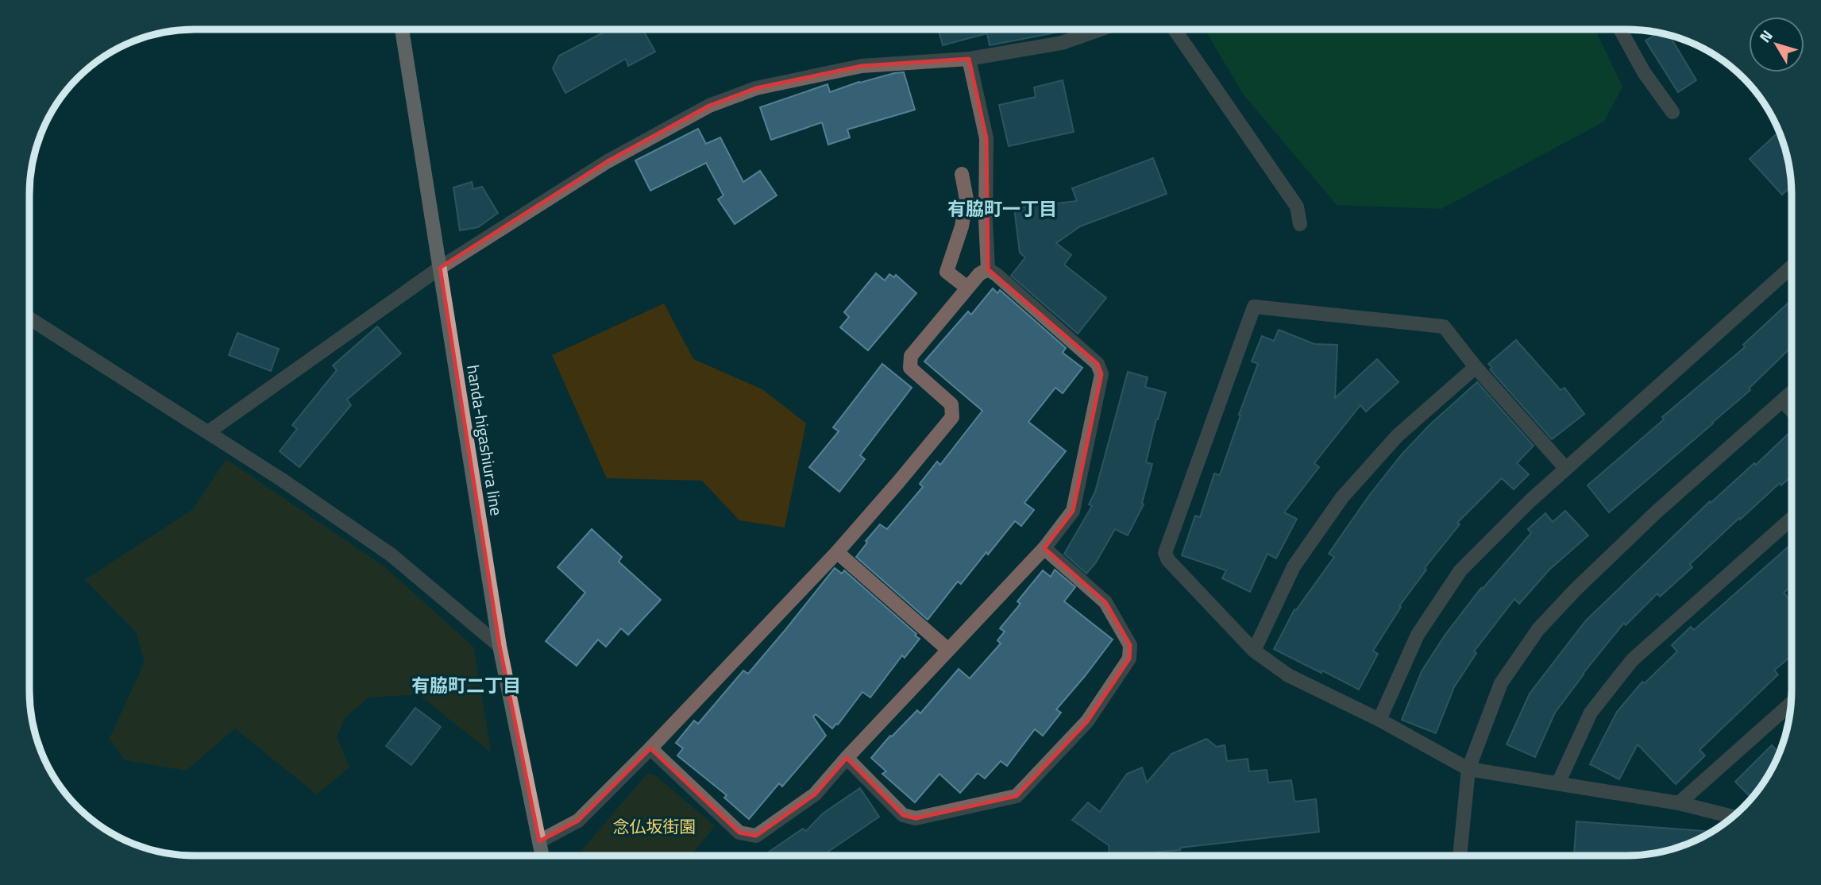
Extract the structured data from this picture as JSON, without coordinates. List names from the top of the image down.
{
  "streets": {
    "main road": ["handa-higashiura line"]
  },
  "districts": ["有脇町一丁目", "有脇町二丁目"],
  "parks": ["念仏坂街園"],
  "north": "top left"
}
